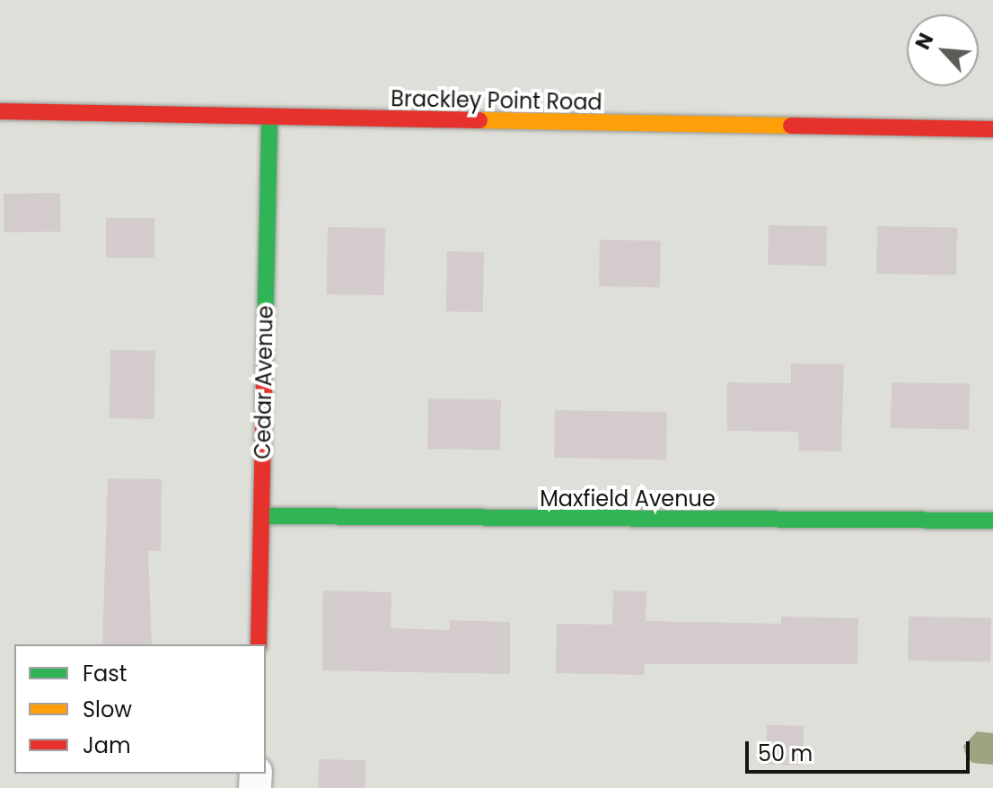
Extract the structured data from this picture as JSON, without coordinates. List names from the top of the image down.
{
  "streets": {
    "street": ["Brackley Point Road", "Cedar Avenue", "Maxfield Avenue"]
  },
  "crossings": [
    ["Brackley Point Road", "Cedar Avenue"],
    ["Cedar Avenue", "Maxfield Avenue"]
  ],
  "legend": ["Fast", "Slow", "Jam"],
  "scale_bar": "50 m",
  "north": "top left"
}
